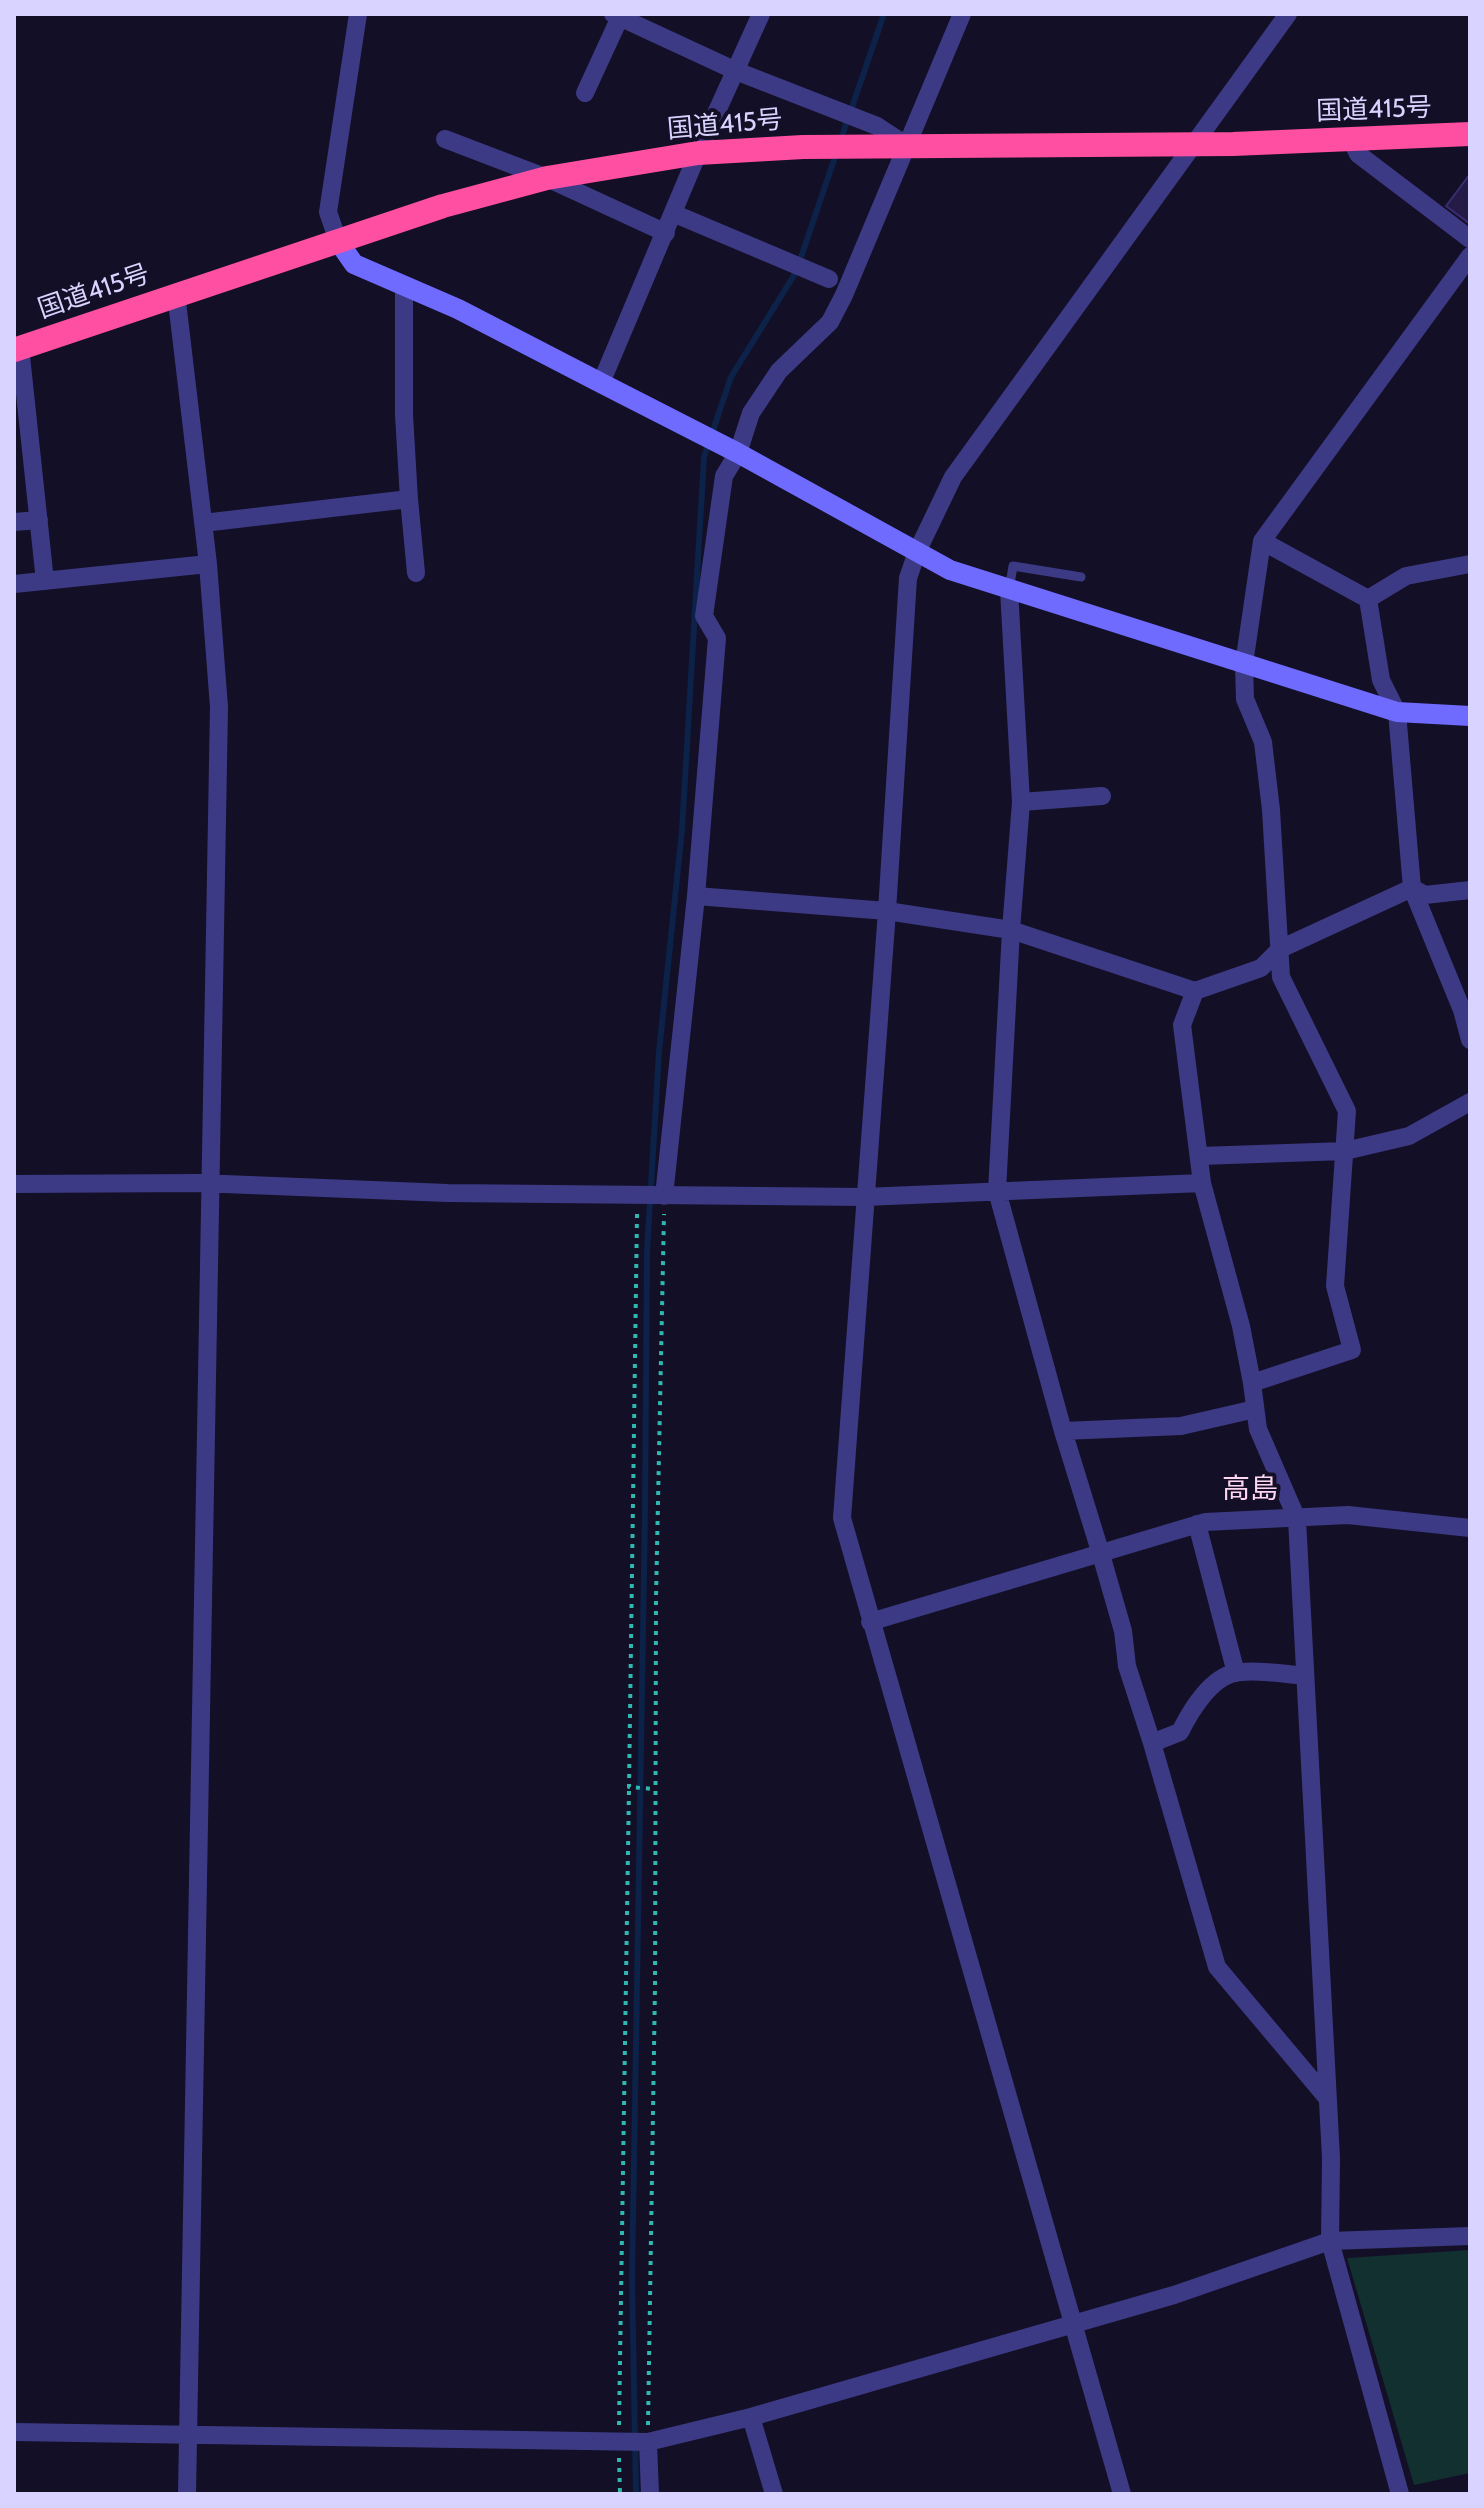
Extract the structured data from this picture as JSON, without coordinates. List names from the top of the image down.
{
  "streets": {
    "highway": ["国道415号"]
  },
  "districts": ["高島"]
}
